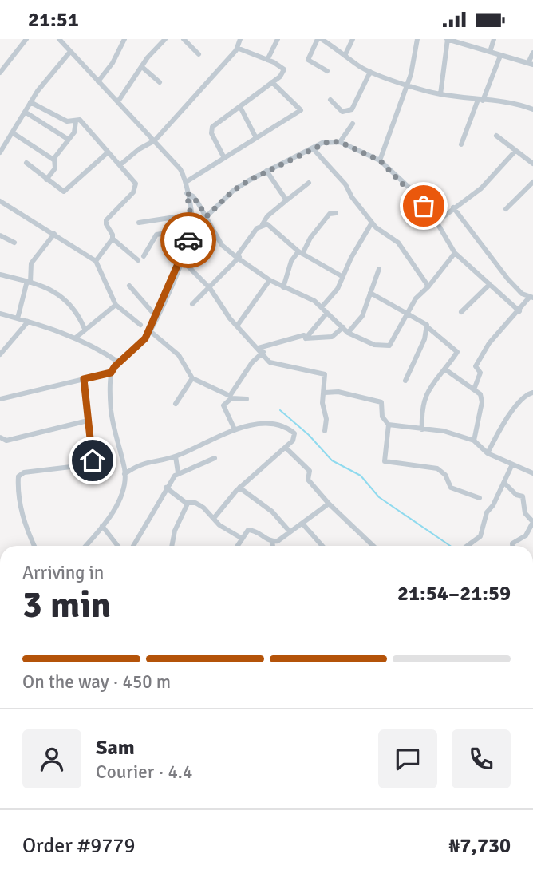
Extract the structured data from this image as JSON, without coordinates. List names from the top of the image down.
{
  "page": {
    "status": "21:51",
    "heading": ["3 min", "Arriving in", "21:54–21:59"],
    "panel": [
      "Sam",
      "Courier · 4.4",
      "Order #9779",
      "₦7,730"
    ],
    "bar": "On the way · 450 m"
  }
}
